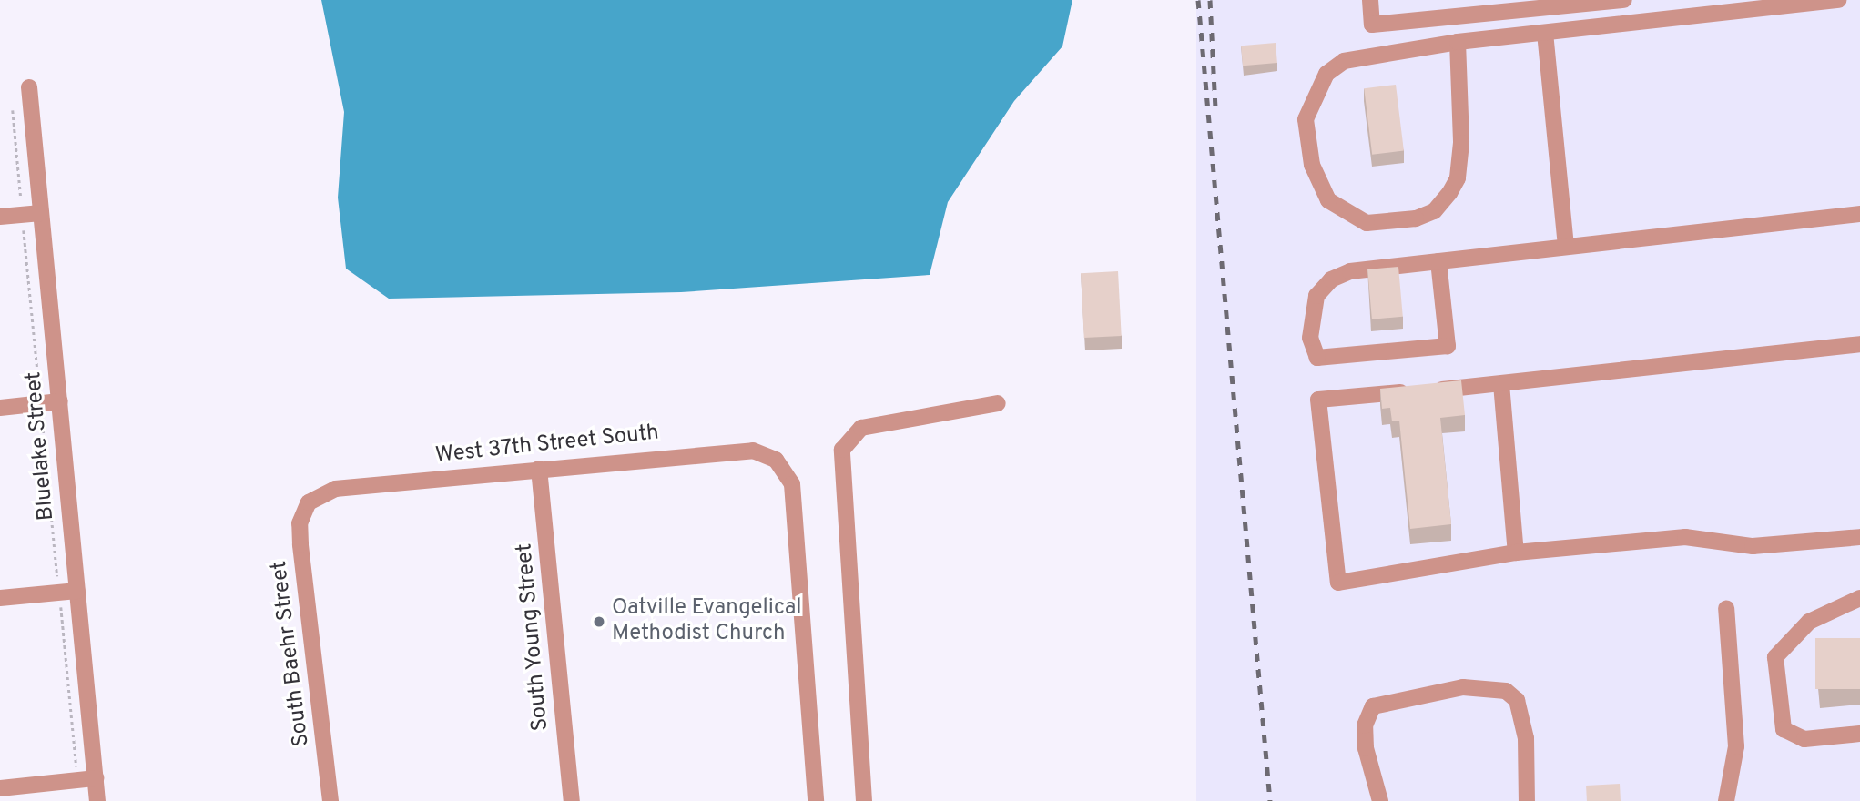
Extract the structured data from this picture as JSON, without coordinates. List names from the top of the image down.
{
  "streets": {
    "street": [
      "West 37th Street South",
      "Bluelake Street",
      "South Young Street",
      "South Baehr Street"
    ]
  },
  "crossings": [
    ["West 37th Street South", "South Young Street"],
    ["West 37th Street South", "South Baehr Street"]
  ],
  "places": ["Oatville Evangelical Methodist Church"]
}
